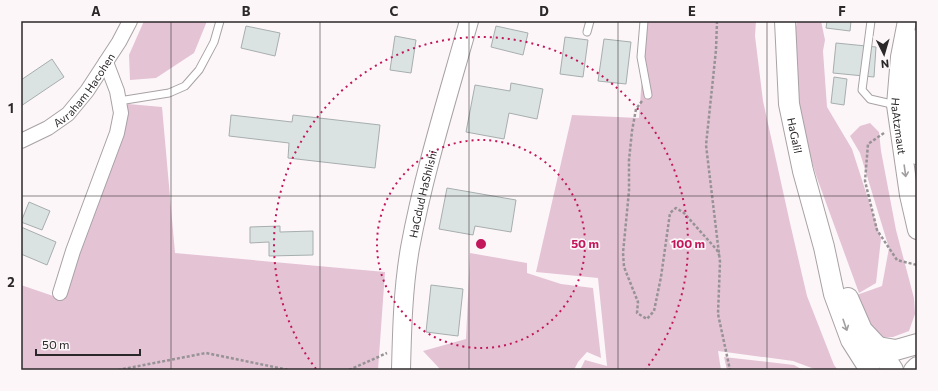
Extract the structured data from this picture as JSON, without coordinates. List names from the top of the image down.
{
  "streets": {
    "main road": ["HaGalil"],
    "street": ["Avraham Hacohen", "HaAtzmaut", "HaGdud HaShlishi"]
  },
  "scale_bar": "50 m",
  "north": "bottom",
  "grid": {
    "columns": [
      "A",
      "B",
      "C",
      "D",
      "E",
      "F"
    ],
    "rows": ["1", "2"]
  },
  "rings": ["50 m", "100 m"]
}
